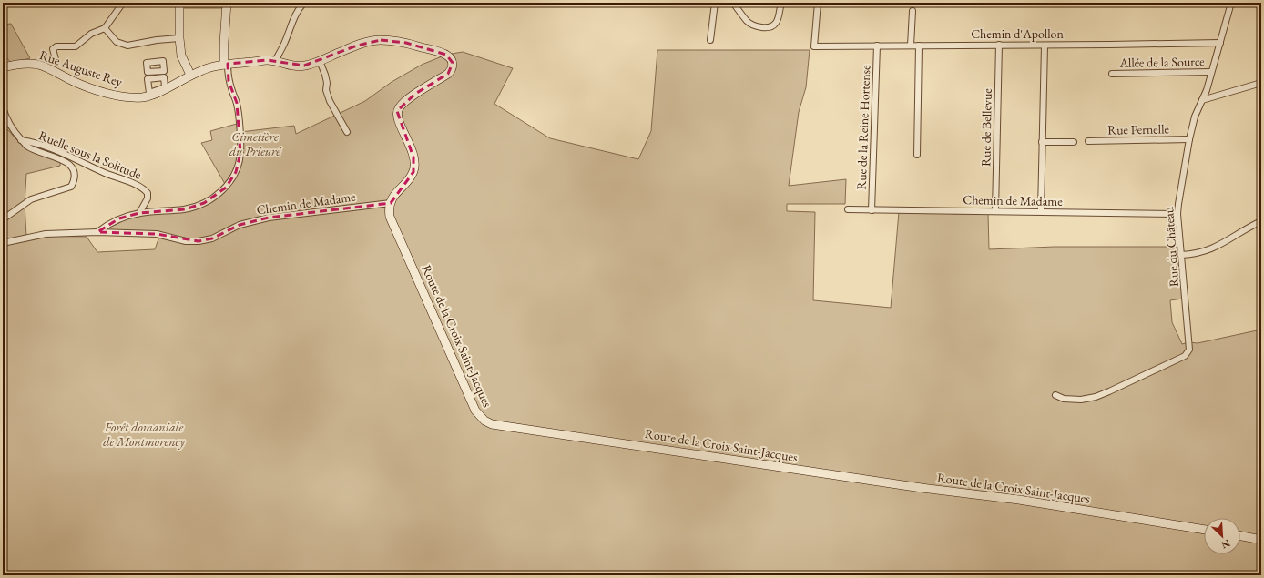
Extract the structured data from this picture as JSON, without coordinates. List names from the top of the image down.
{
  "streets": {
    "street": [
      "Chemin d'Apollon",
      "Allée de la Source",
      "Rue Auguste Rey",
      "Rue de la Reine Hortense",
      "Rue de Bellevue",
      "Rue Pernelle",
      "Ruelle sous la Solitude",
      "Chemin de Madame",
      "Rue du Château",
      "Route de la Croix Saint-Jacques"
    ]
  },
  "crossings": [
    ["Chemin d'Apollon", "Rue de la Reine Hortense"],
    ["Chemin d'Apollon", "Rue de Bellevue"],
    ["Chemin d'Apollon", "Rue du Château"],
    ["Allée de la Source", "Rue du Château"],
    ["Rue Auguste Rey", "Chemin de Madame"],
    ["Rue Auguste Rey", "Route de la Croix Saint-Jacques"],
    ["Rue de la Reine Hortense", "Chemin de Madame"],
    ["Rue de Bellevue", "Chemin de Madame"],
    ["Rue Pernelle", "Rue du Château"],
    ["Chemin de Madame", "Rue du Château"],
    ["Chemin de Madame", "Route de la Croix Saint-Jacques"]
  ],
  "parks": ["Cimetière du Prieuré", "Forêt domaniale de Montmorency"],
  "north": "bottom right"
}
